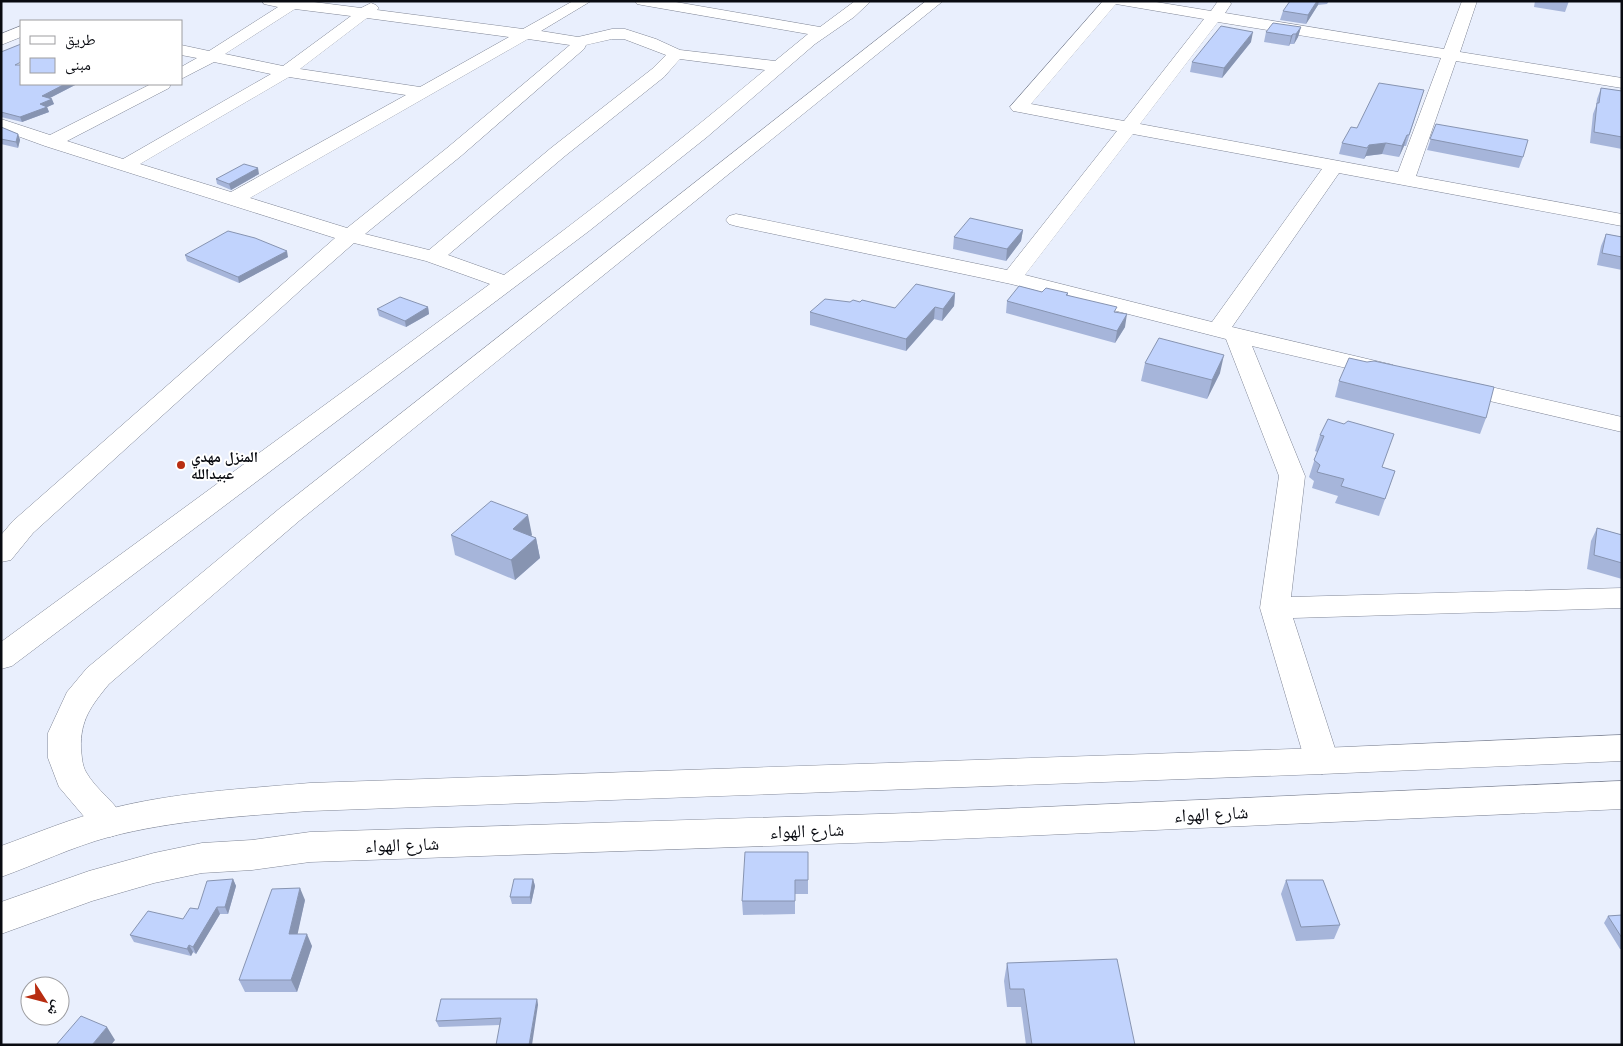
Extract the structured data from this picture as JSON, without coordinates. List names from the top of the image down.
{
  "streets": {
    "street": ["شارع الهواء"]
  },
  "places": ["المنزل مهدي عبيدالله"],
  "legend": ["طريق", "مبنى"],
  "north": "bottom right"
}
